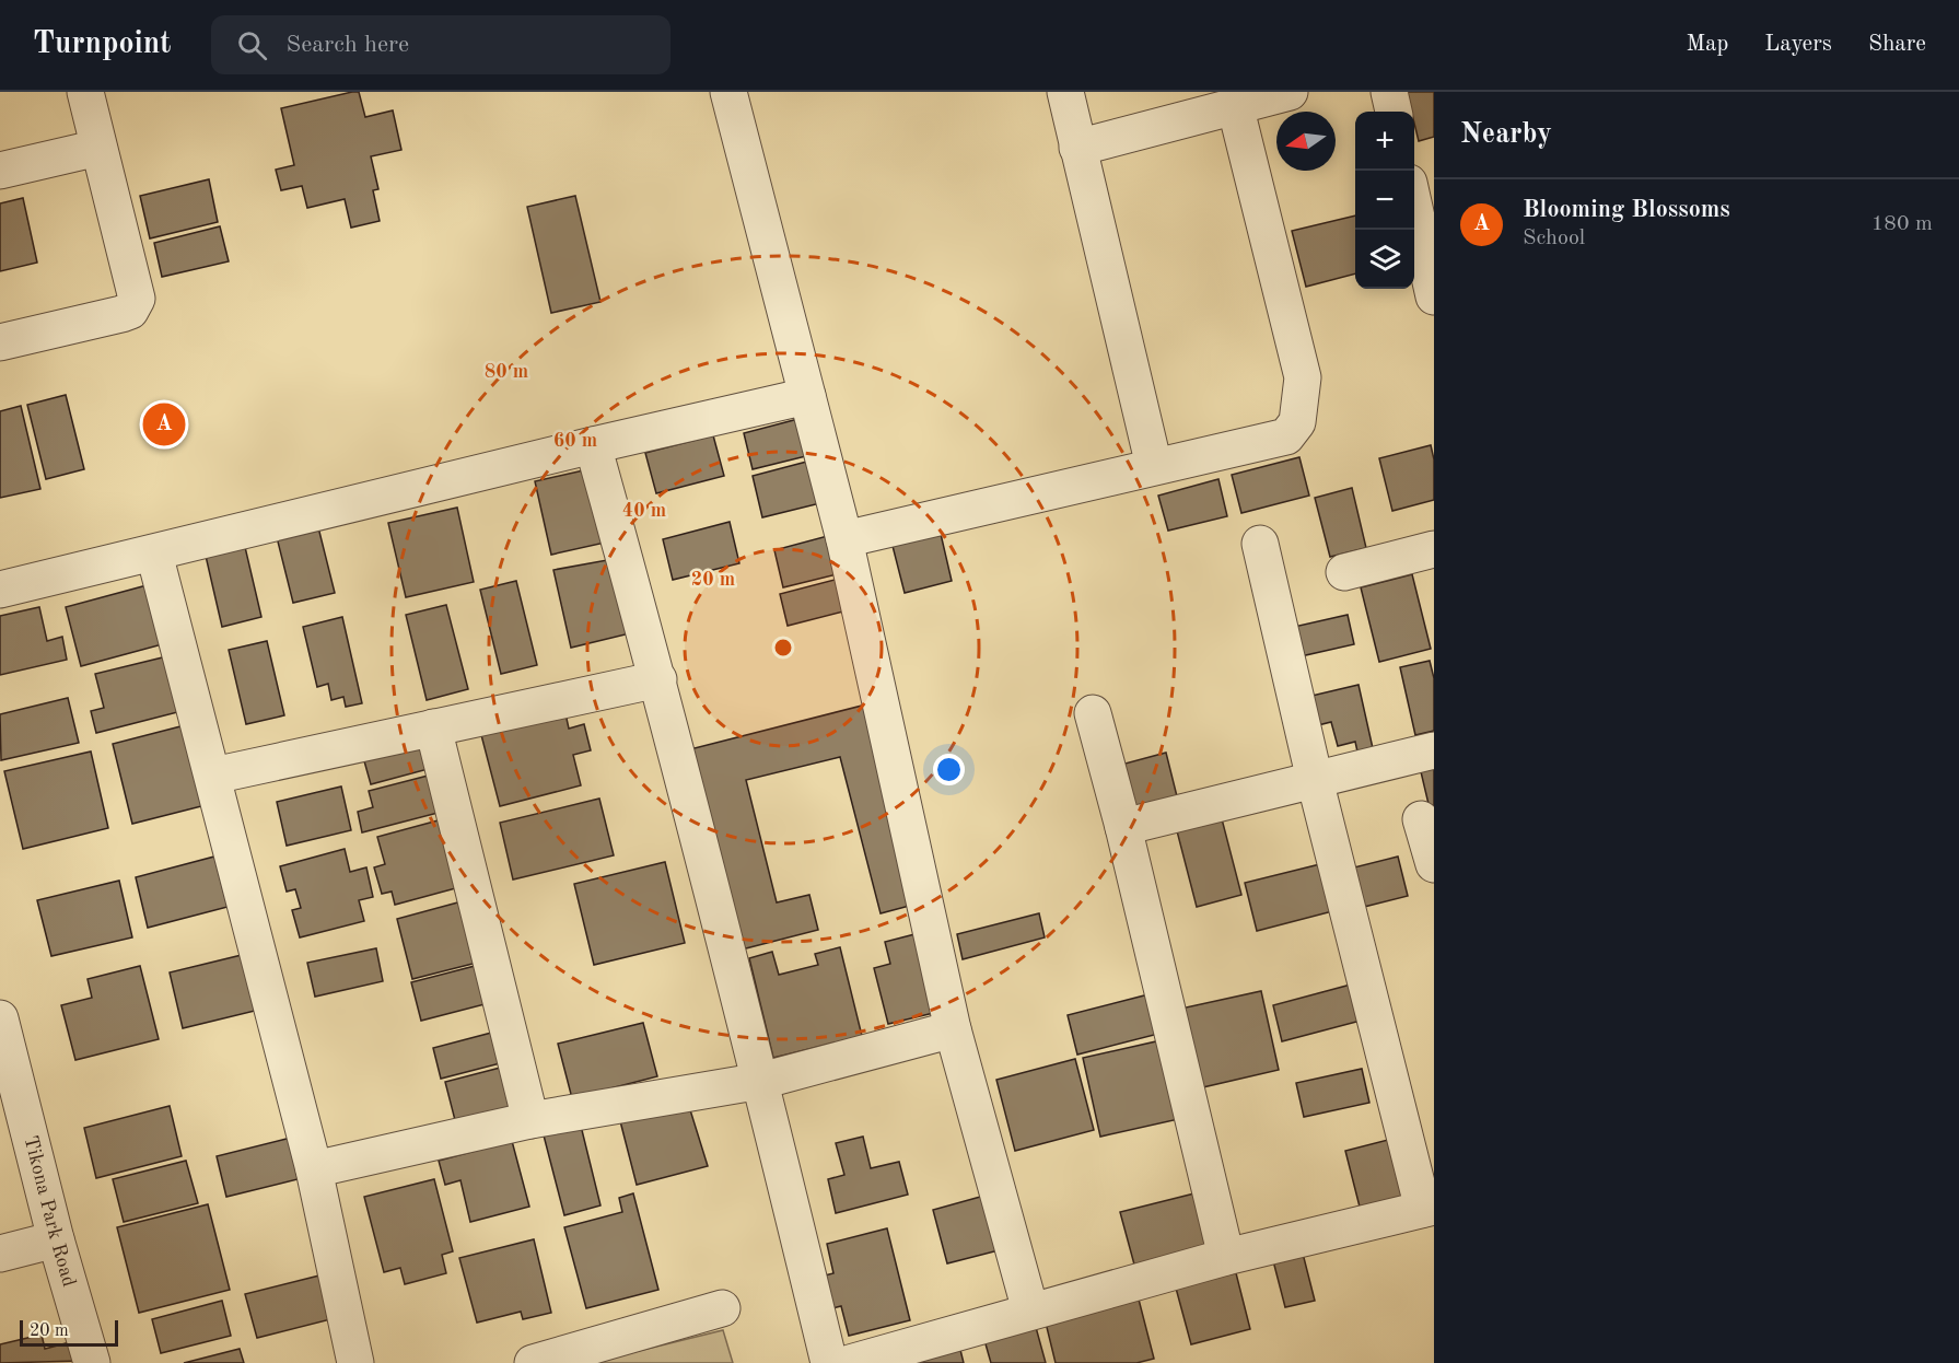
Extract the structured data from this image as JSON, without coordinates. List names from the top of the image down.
{
  "streets": {
    "street": ["Tikona Park Road"]
  },
  "scale_bar": "20 m",
  "north": "left",
  "page": {
    "header": "Turnpoint",
    "search": "Search here",
    "nav": ["Map", "Layers", "Share"],
    "heading": "Nearby",
    "map_buttons": ["+", "−"],
    "list": [
      {
        "mark": "A",
        "name": "Blooming Blossoms",
        "note": "School",
        "value": "180 m"
      }
    ],
    "pins": "A",
    "scale": "20 m"
  },
  "rings": [
    "80 m",
    "60 m",
    "40 m",
    "20 m"
  ]
}
